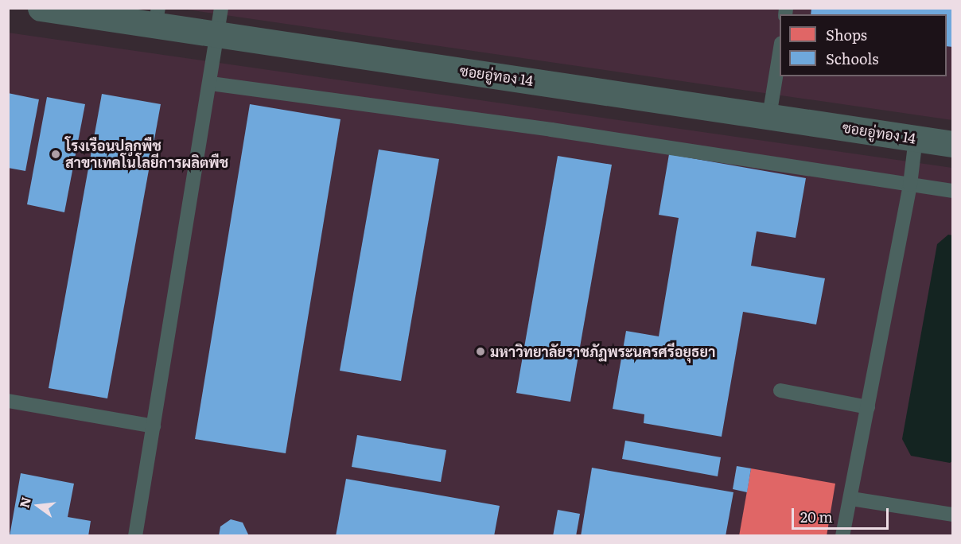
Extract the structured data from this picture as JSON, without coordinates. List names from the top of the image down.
{
  "streets": {
    "street": ["ซอยอู่ทอง 14"]
  },
  "places": ["โรงเรือนปลูกพืช สาขาเทคโนโลยีการผลิตพืช", "มหาวิทยาลัยราชภัฏพระนครศรีอยุธยา"],
  "legend": ["Shops", "Schools"],
  "scale_bar": "20 m",
  "north": "left"
}
